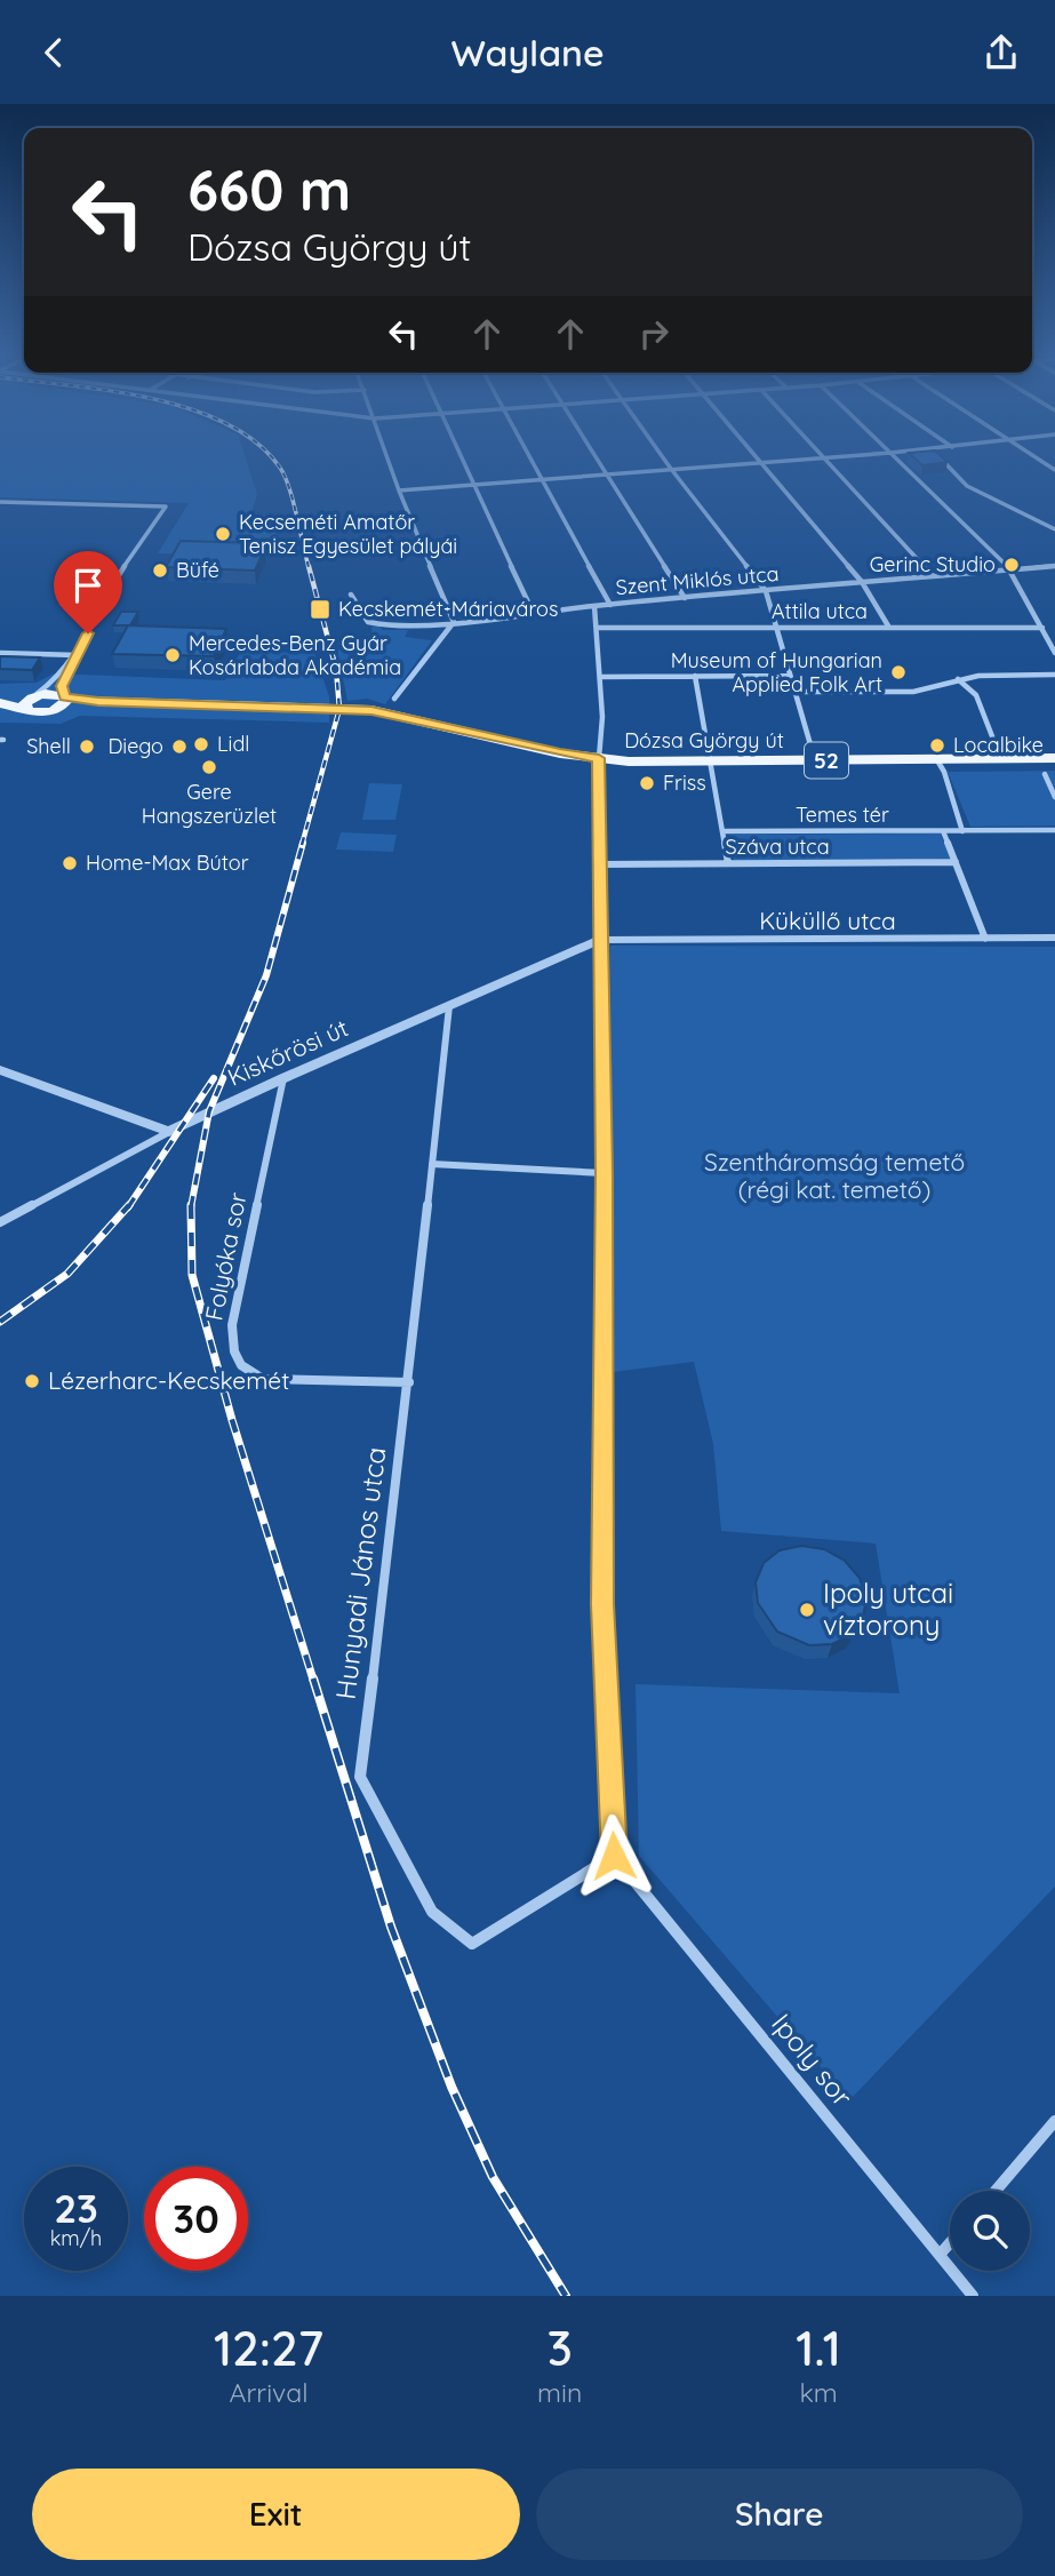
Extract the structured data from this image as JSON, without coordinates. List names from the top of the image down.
{
  "streets": {
    "main road": ["Dózsa György út", "52"],
    "street": [
      "Szent Miklós utca",
      "Attila utca",
      "Temes tér",
      "Száva utca",
      "Küküllő utca",
      "Kiskőrösi út",
      "Folyóka sor",
      "Hunyadi János utca",
      "Ipoly sor"
    ]
  },
  "crossings": [
    ["Dózsa György út", "52"],
    ["Küküllő utca", "Kiskőrösi út"],
    ["Kiskőrösi út", "Folyóka sor"],
    ["Kiskőrösi út", "Hunyadi János utca"],
    ["Folyóka sor", "Hunyadi János utca"],
    ["Hunyadi János utca", "Ipoly sor"]
  ],
  "parks": ["Szentháromság temető (régi kat. temető)"],
  "places": {
    "other": [
      "Kecseméti Amatőr Tenisz Egyesület pályái",
      "Gerinc Studio",
      "Büfé",
      "Mercedes-Benz Gyár Kosárlabda Akadémia",
      "Museum of Hungarian Applied Folk Art",
      "Lidl",
      "Localbike",
      "Shell",
      "Diego",
      "Gere Hangszerüzlet",
      "Friss",
      "Home-Max Bútor",
      "Lézerharc-Kecskemét",
      "Ipoly utcai víztorony"
    ],
    "transit": ["Kecskemét-Máriaváros"]
  },
  "page": {
    "header": "Waylane",
    "turn": ["660 m", "Dózsa György út"],
    "speed": "23 km/h",
    "limit": "30",
    "eta": [
      "12:27",
      "Arrival",
      "3",
      "min",
      "1.1",
      "km"
    ],
    "buttons": ["Exit", "Share"]
  }
}
